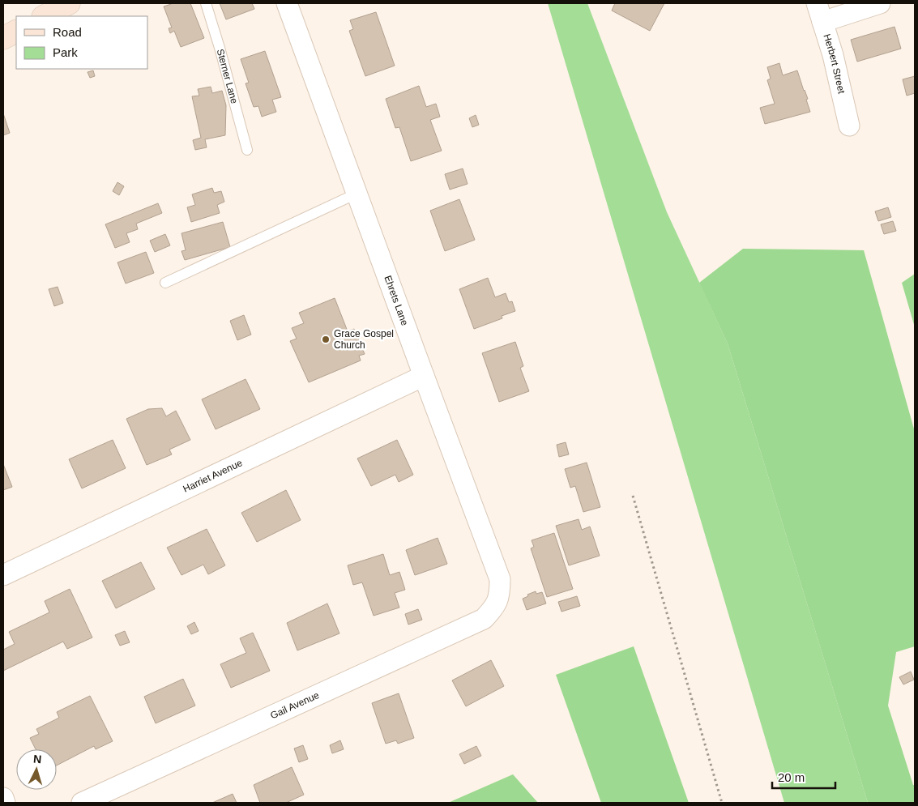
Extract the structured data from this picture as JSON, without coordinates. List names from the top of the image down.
{
  "streets": {
    "street": [
      "Herbert Street",
      "Ehrets Lane",
      "Harriet Avenue",
      "Gail Avenue"
    ],
    "lane": ["Sterner Lane"]
  },
  "crossings": [
    ["Ehrets Lane", "Harriet Avenue"],
    ["Ehrets Lane", "Gail Avenue"]
  ],
  "places": ["Grace Gospel Church"],
  "legend": ["Road", "Park"],
  "scale_bar": "20 m",
  "north": "top"
}
